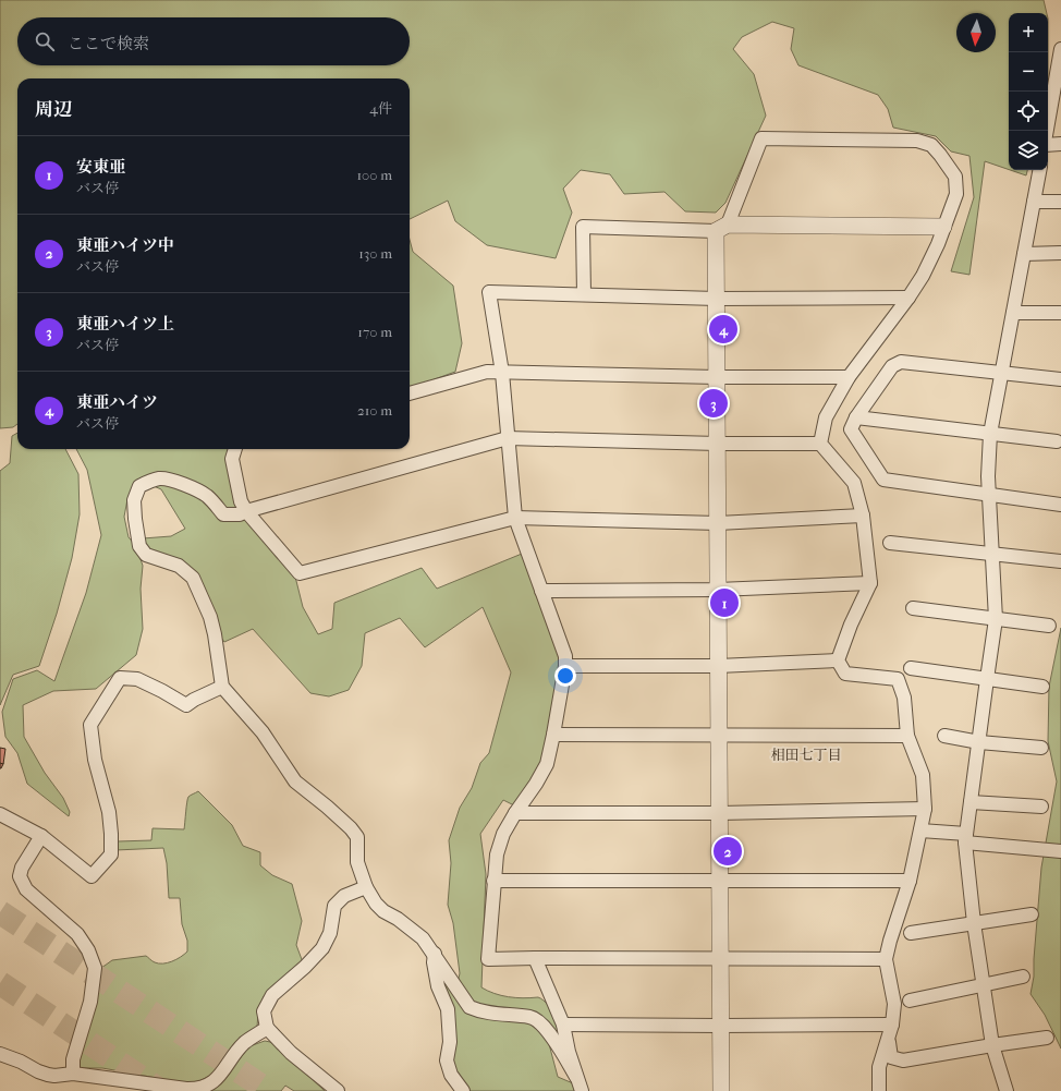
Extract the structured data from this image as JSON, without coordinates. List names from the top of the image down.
{
  "districts": ["相田七丁目"],
  "north": "bottom",
  "page": {
    "map_buttons": ["+", "−"],
    "search": "ここで検索",
    "heading": ["周辺", "4件"],
    "list": [
      {
        "mark": "1",
        "name": "安東亜",
        "note": "バス停",
        "value": "100 m"
      },
      {
        "mark": "2",
        "name": "東亜ハイツ中",
        "note": "バス停",
        "value": "130 m"
      },
      {
        "mark": "3",
        "name": "東亜ハイツ上",
        "note": "バス停",
        "value": "170 m"
      },
      {
        "mark": "4",
        "name": "東亜ハイツ",
        "note": "バス停",
        "value": "210 m"
      }
    ],
    "pins": [
      "4",
      "3",
      "1",
      "2"
    ]
  }
}
